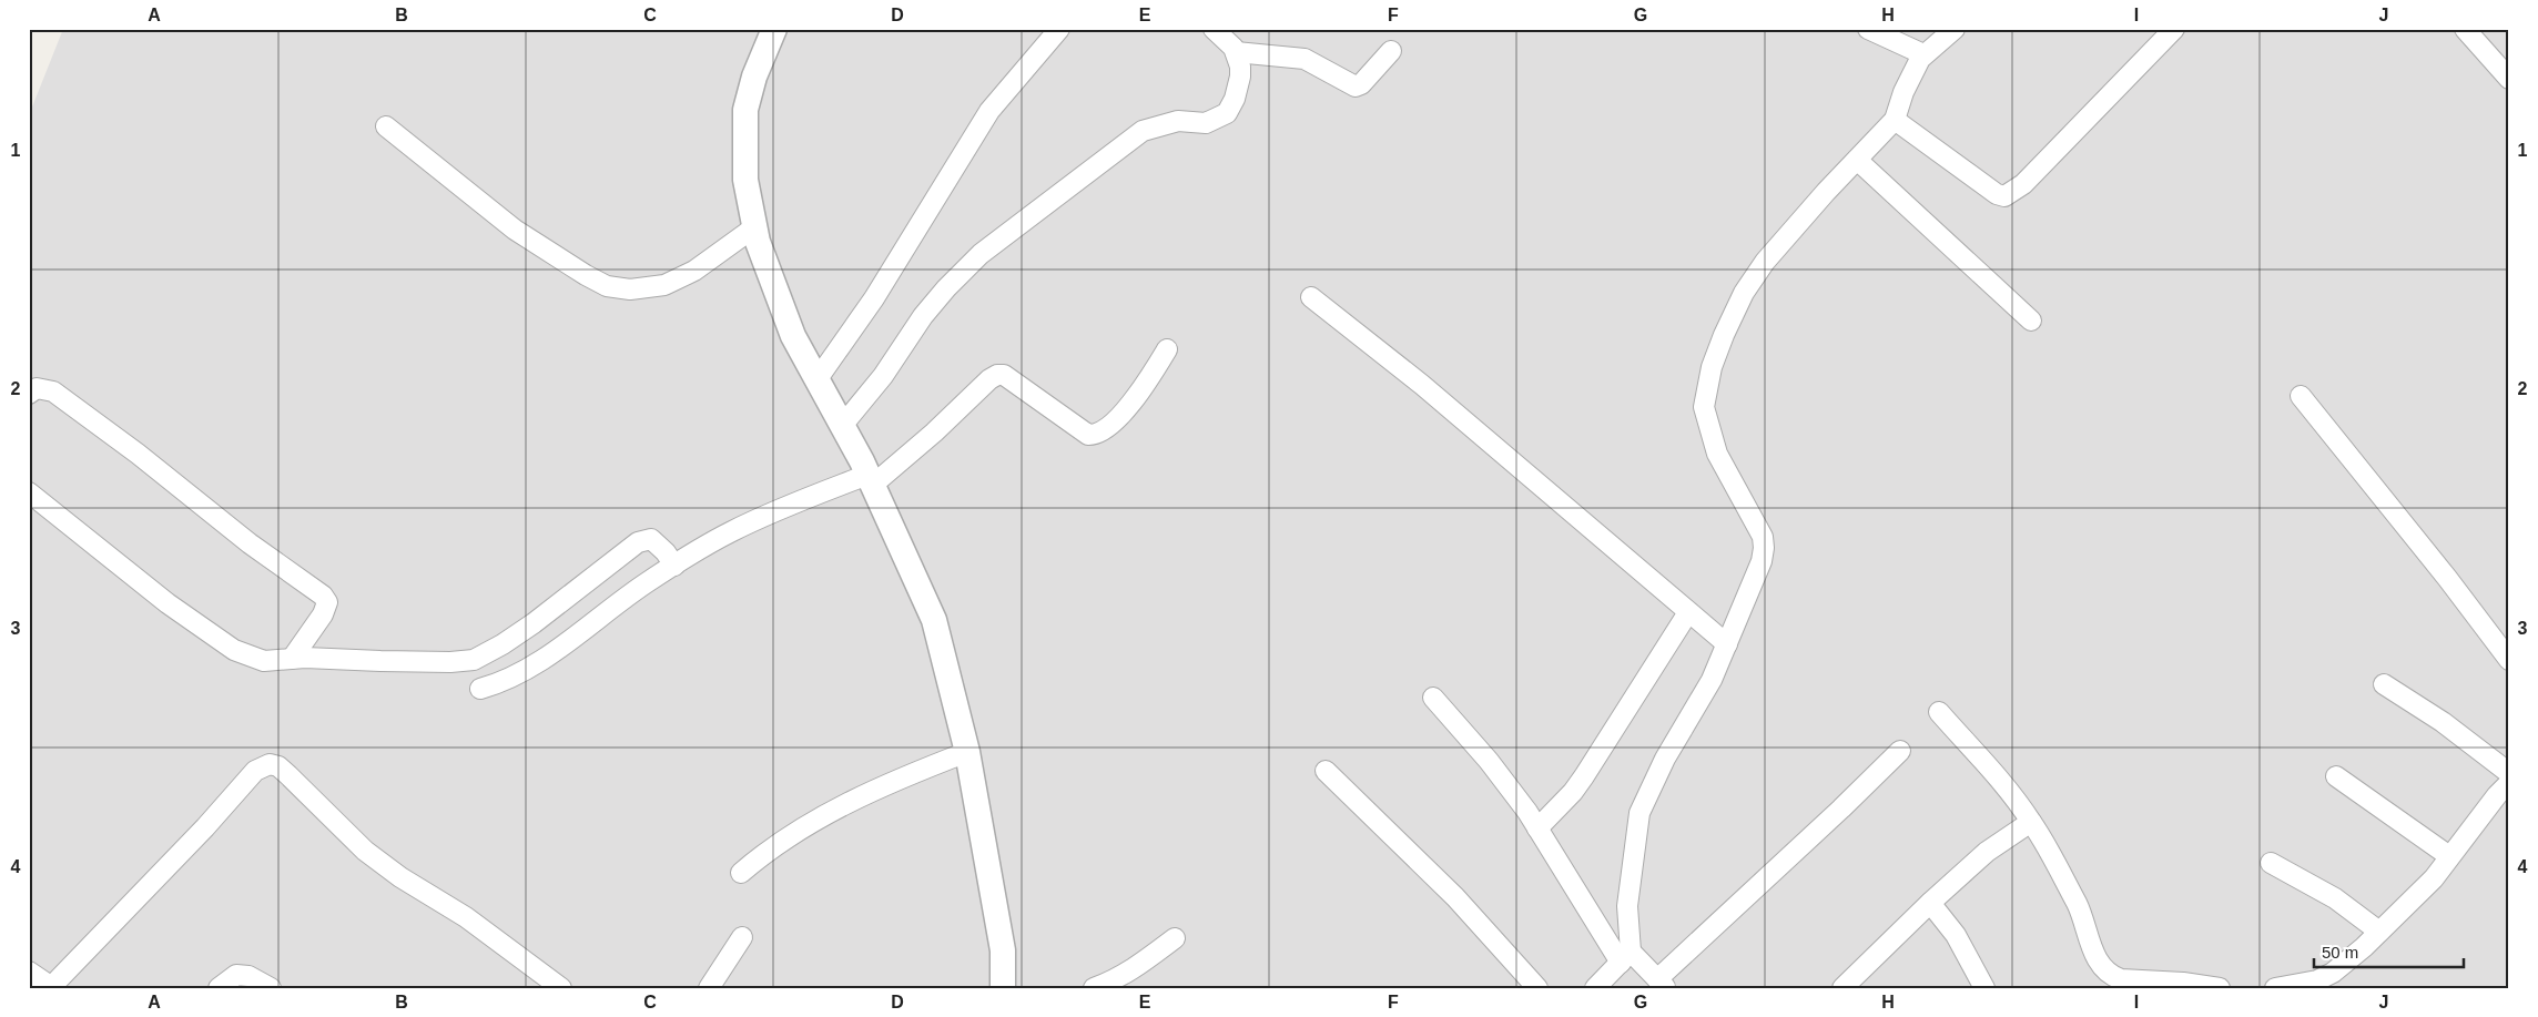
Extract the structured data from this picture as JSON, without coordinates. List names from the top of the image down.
{
  "scale_bar": "50 m",
  "grid": {
    "columns": [
      "A",
      "B",
      "C",
      "D",
      "E",
      "F",
      "G",
      "H",
      "I",
      "J"
    ],
    "rows": [
      "1",
      "2",
      "3",
      "4"
    ]
  }
}
